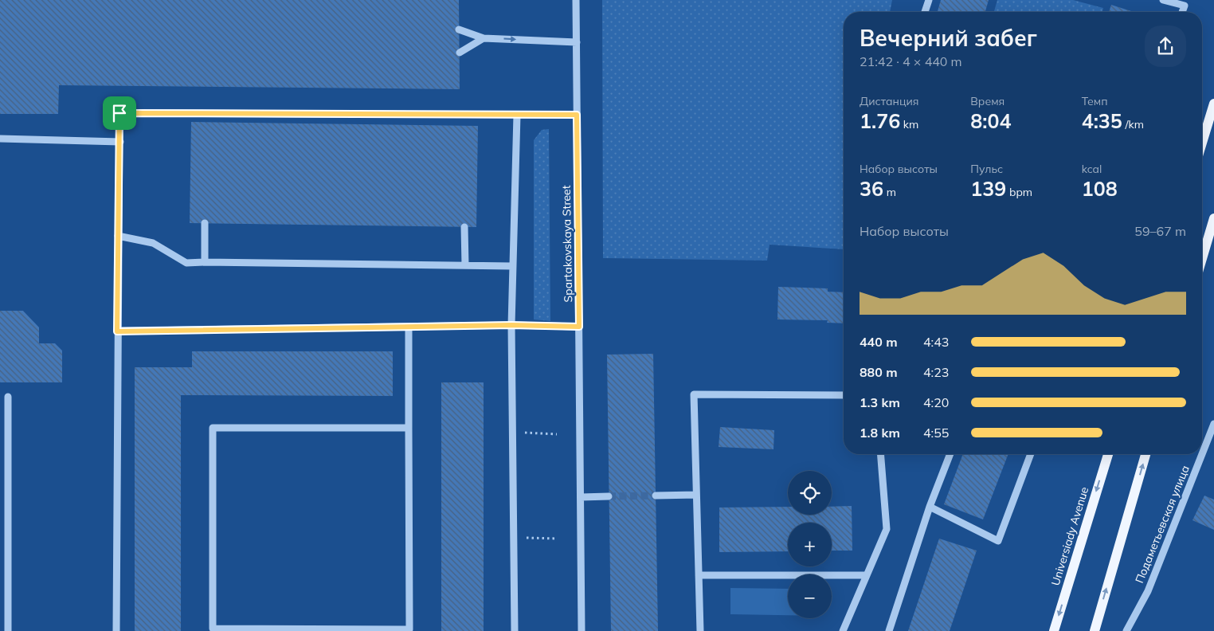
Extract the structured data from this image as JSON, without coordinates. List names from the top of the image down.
{
  "streets": {
    "main road": ["Universiady Avenue"],
    "street": ["Spartakovskaya Street", "Подаметьевская улица"]
  },
  "page": {
    "heading": ["Вечерний забег", "21:42 · 4 × 440 m"],
    "stats": [
      ["Дистанция", "1.76 km"],
      ["Время", "8:04"],
      ["Темп", "4:35 /km"],
      ["Набор высоты", "36 m"],
      ["Пульс", "139 bpm"],
      ["kcal", "108"]
    ],
    "chart": ["Набор высоты", "59–67 m"],
    "list": [
      {
        "name": "440 m",
        "note": "4:43"
      },
      {
        "name": "880 m",
        "note": "4:23"
      },
      {
        "name": "1.3 km",
        "note": "4:20"
      },
      {
        "name": "1.8 km",
        "note": "4:55"
      }
    ],
    "map_buttons": ["+", "−"]
  }
}
